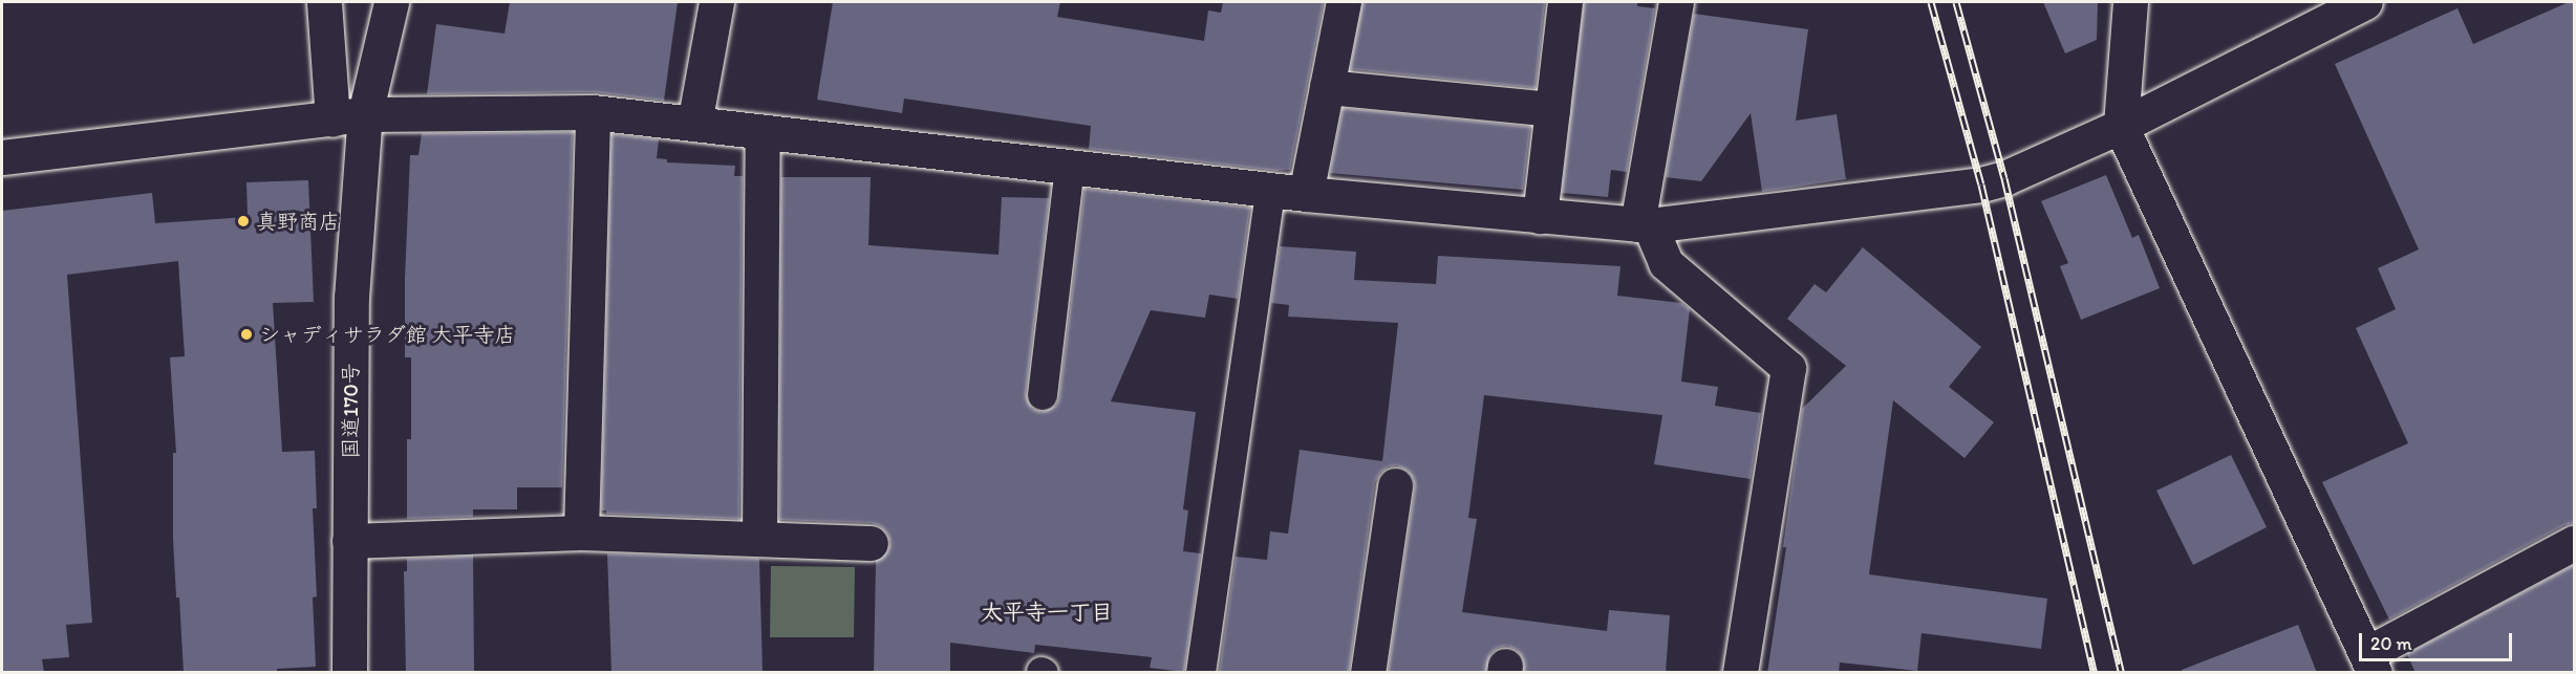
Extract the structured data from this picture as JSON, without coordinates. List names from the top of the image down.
{
  "streets": {
    "main road": ["国道170号"]
  },
  "districts": ["太平寺一丁目"],
  "places": ["真野商店", "シャディサラダ館 大平寺店"],
  "scale_bar": "20 m"
}
